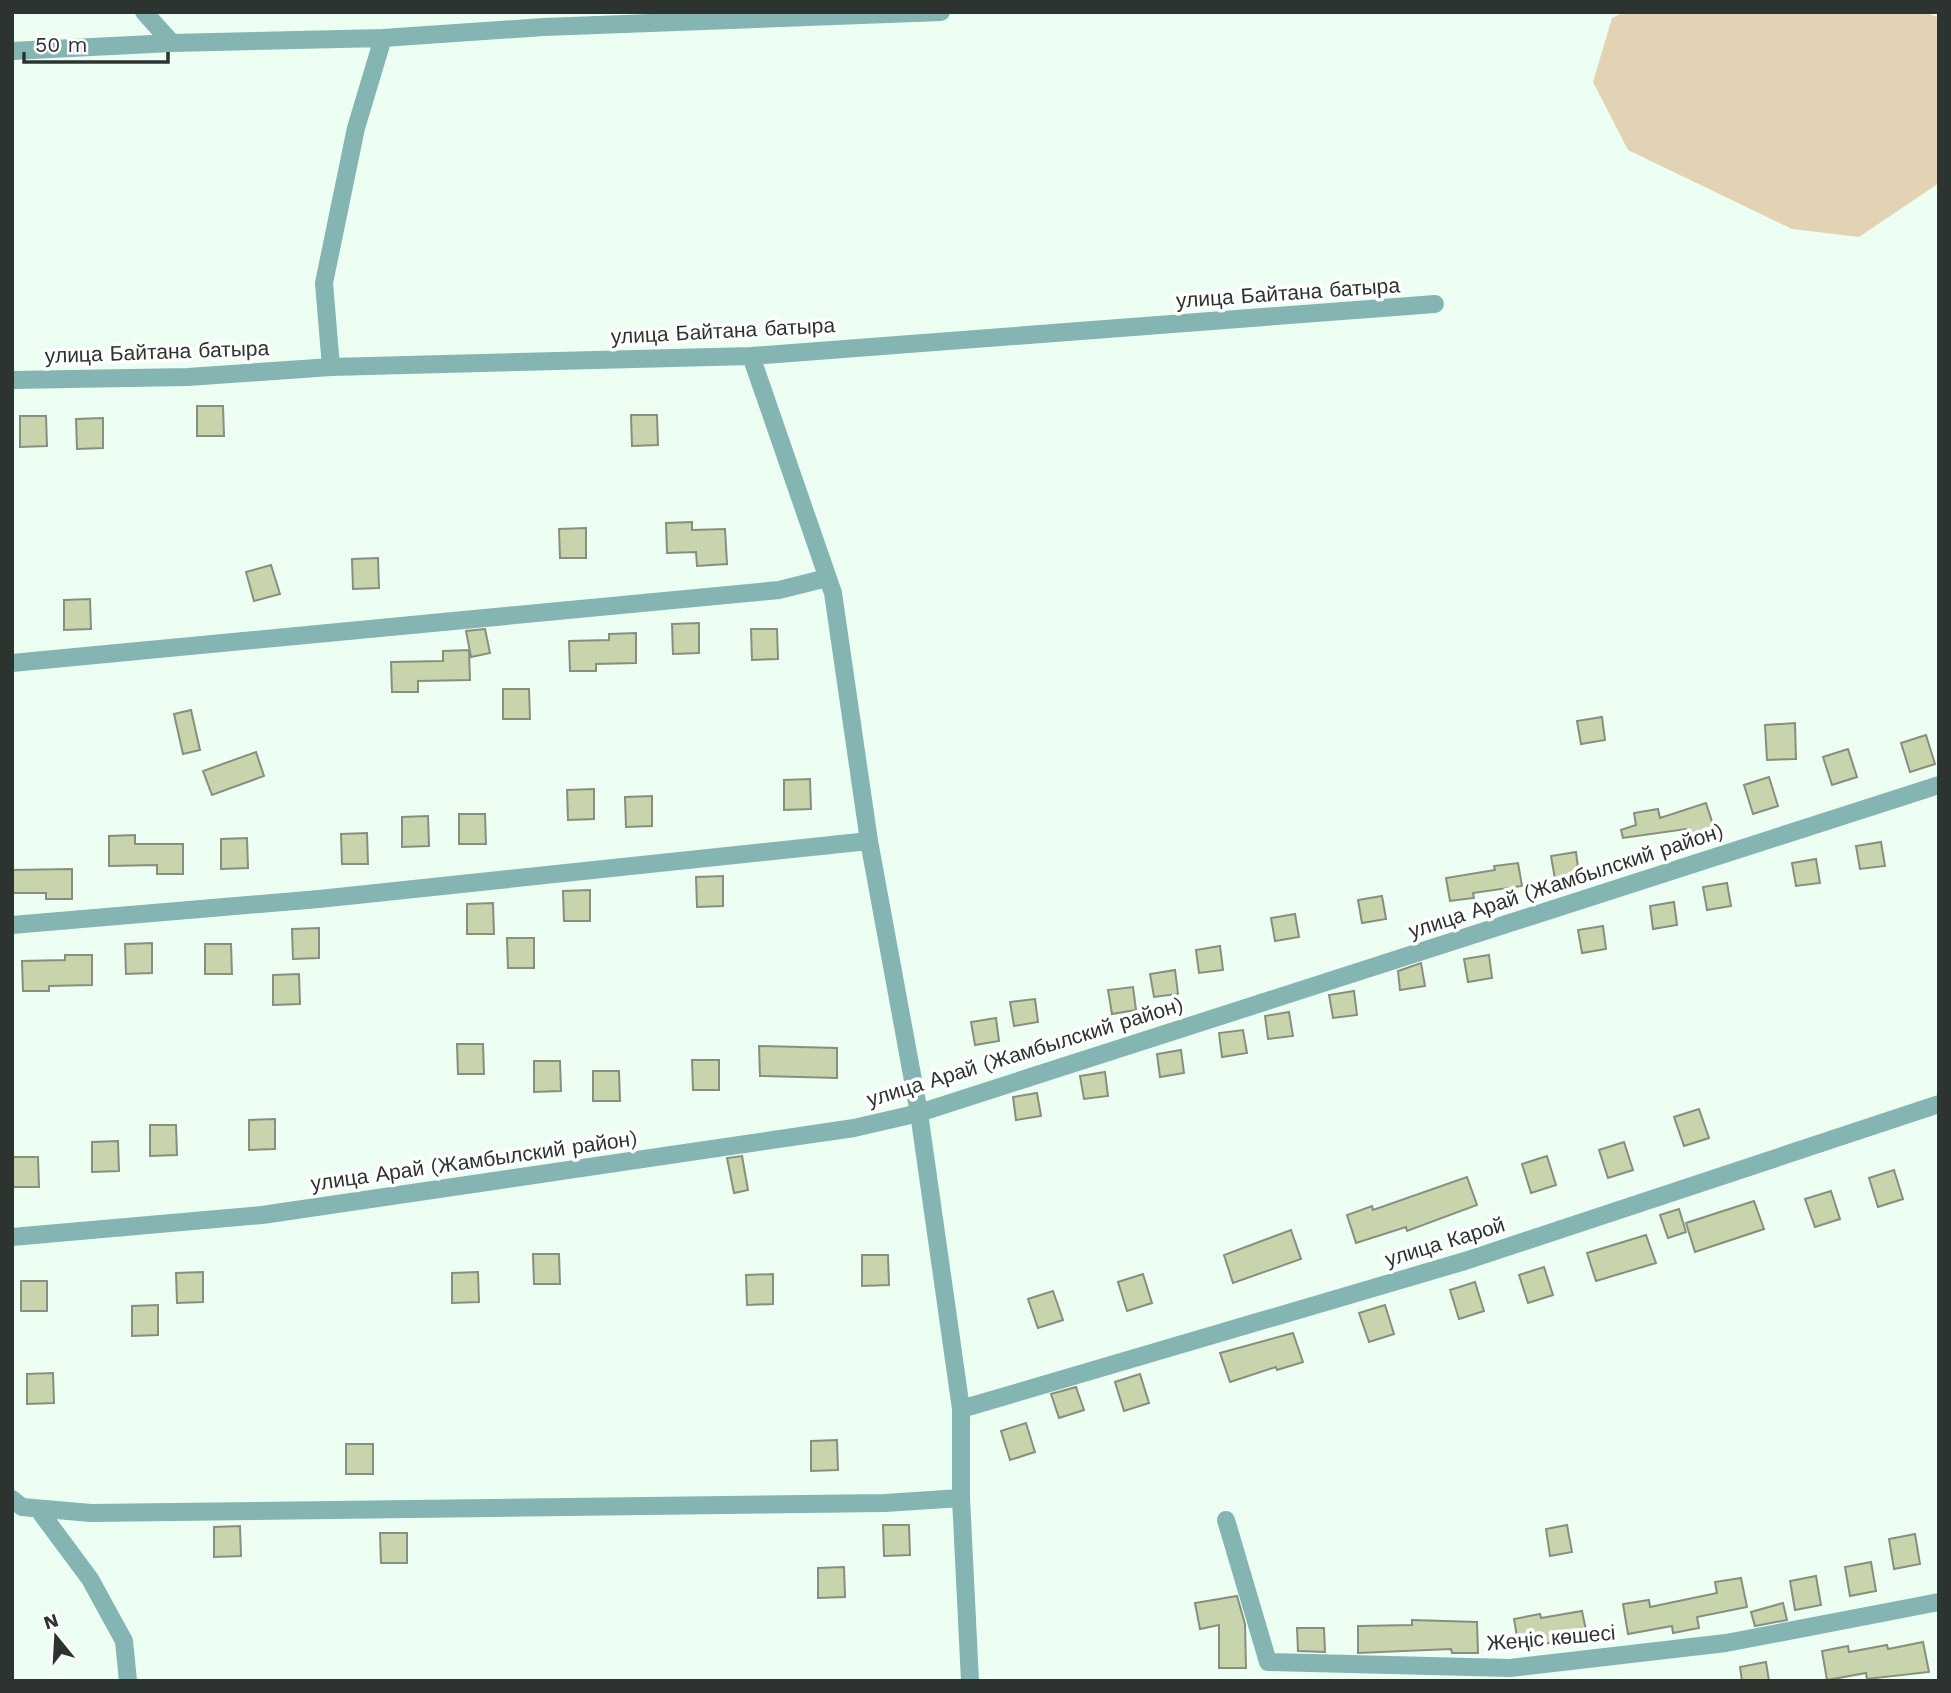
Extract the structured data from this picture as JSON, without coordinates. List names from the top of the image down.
{
  "streets": {
    "street": [
      "улица Байтана батыра",
      "улица Арай (Жамбылский район)",
      "улица Карой",
      "Жеңіс көшесі"
    ]
  },
  "scale_bar": "50 m",
  "north": "top"
}
